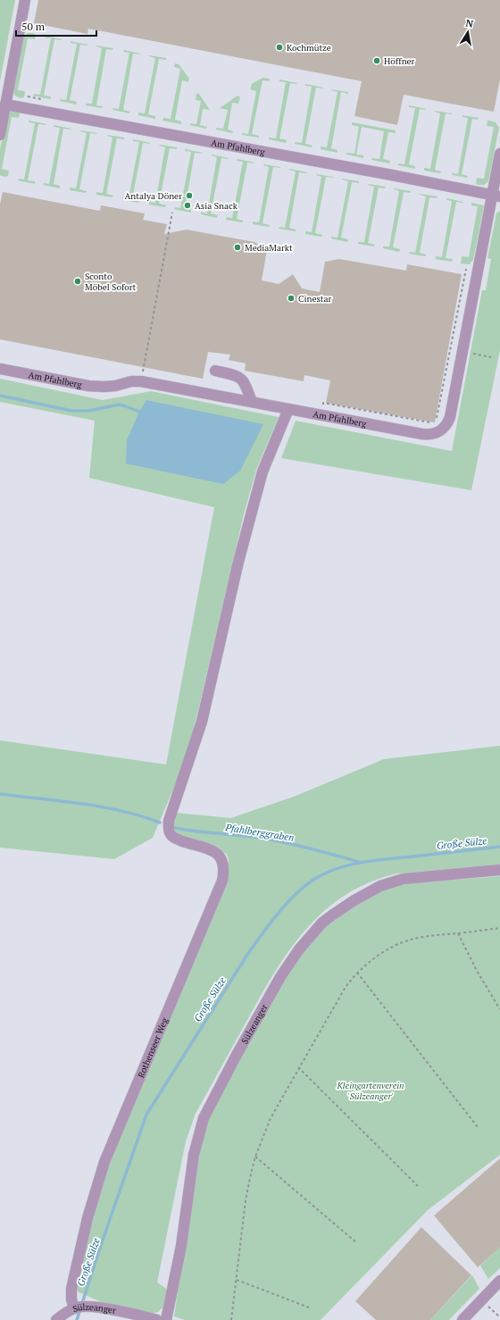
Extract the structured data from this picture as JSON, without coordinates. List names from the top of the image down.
{
  "streets": {
    "street": ["Am Pfahlberg", "Sülzeanger", "Rothenseer Weg"]
  },
  "crossings": [
    ["Am Pfahlberg", "Rothenseer Weg"],
    ["Sülzeanger", "Rothenseer Weg"]
  ],
  "water": ["Pfahlberggraben", "Große Sülze"],
  "parks": ["Kleingartenverein 'Sülzeanger'"],
  "places": [
    "Kochmütze",
    "Höffner",
    "Antalya Döner",
    "Asia Snack",
    "MediaMarkt",
    "Sconto Möbel Sofort",
    "Cinestar"
  ],
  "scale_bar": "50 m",
  "north": "top"
}
